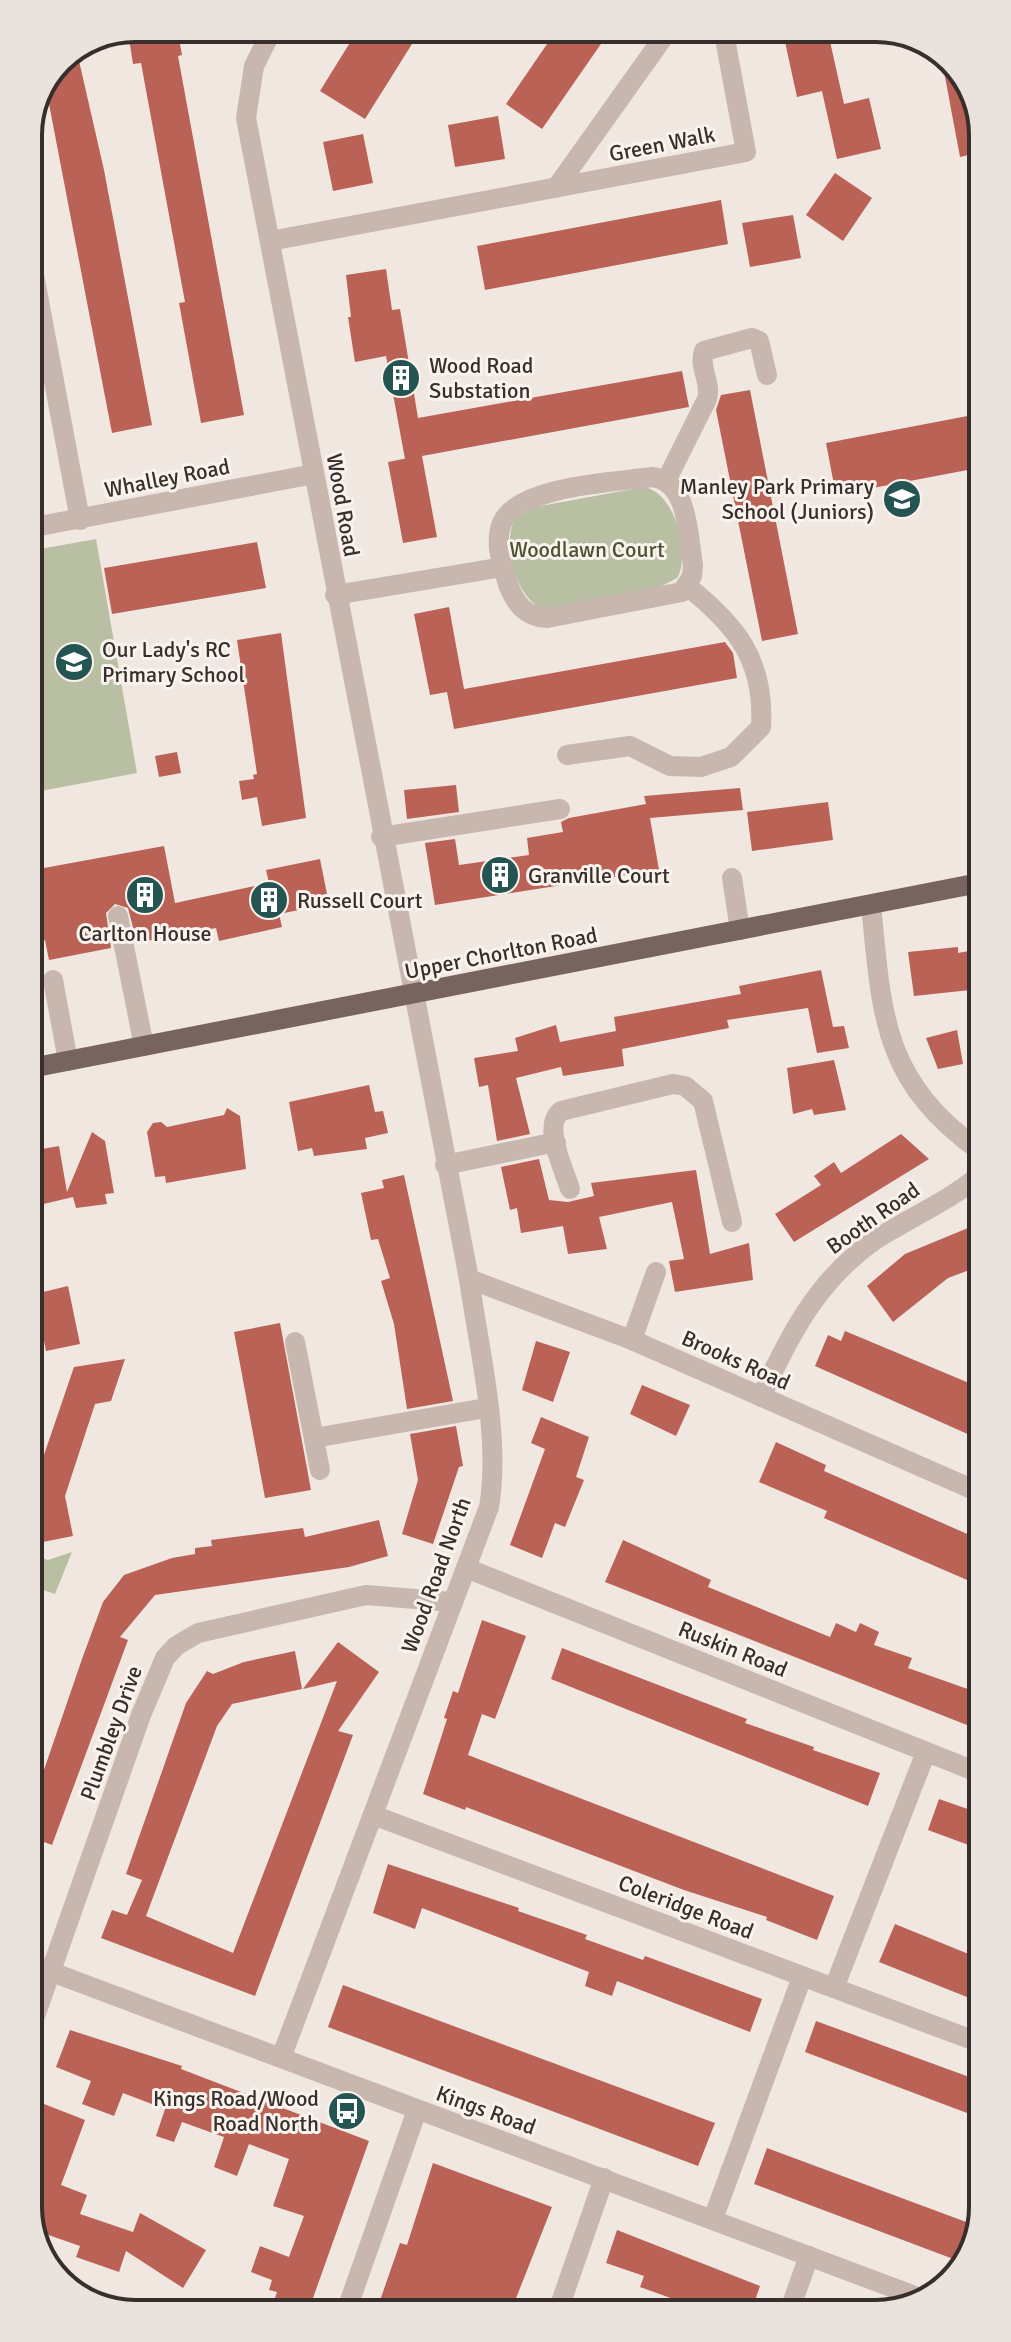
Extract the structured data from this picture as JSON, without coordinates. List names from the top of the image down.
{
  "streets": {
    "main road": ["Upper Chorlton Road"],
    "street": [
      "Green Walk",
      "Whalley Road",
      "Wood Road",
      "Booth Road",
      "Brooks Road",
      "Wood Road North",
      "Ruskin Road",
      "Plumbley Drive",
      "Coleridge Road",
      "Kings Road"
    ]
  },
  "crossings": [
    ["Green Walk", "Wood Road"],
    ["Whalley Road", "Wood Road"],
    ["Wood Road", "Upper Chorlton Road"],
    ["Wood Road", "Wood Road North"],
    ["Upper Chorlton Road", "Wood Road North"],
    ["Booth Road", "Brooks Road"],
    ["Brooks Road", "Wood Road North"],
    ["Wood Road North", "Ruskin Road"],
    ["Wood Road North", "Plumbley Drive"],
    ["Wood Road North", "Coleridge Road"],
    ["Wood Road North", "Kings Road"],
    ["Plumbley Drive", "Kings Road"]
  ],
  "parks": ["Woodlawn Court"],
  "places": {
    "building": [
      "Wood Road Substation",
      "Granville Court",
      "Carlton House",
      "Russell Court"
    ],
    "school or university": ["Manley Park Primary School (Juniors)", "Our Lady's RC Primary School"],
    "bus stop": ["Kings Road/Wood Road North"]
  }
}
